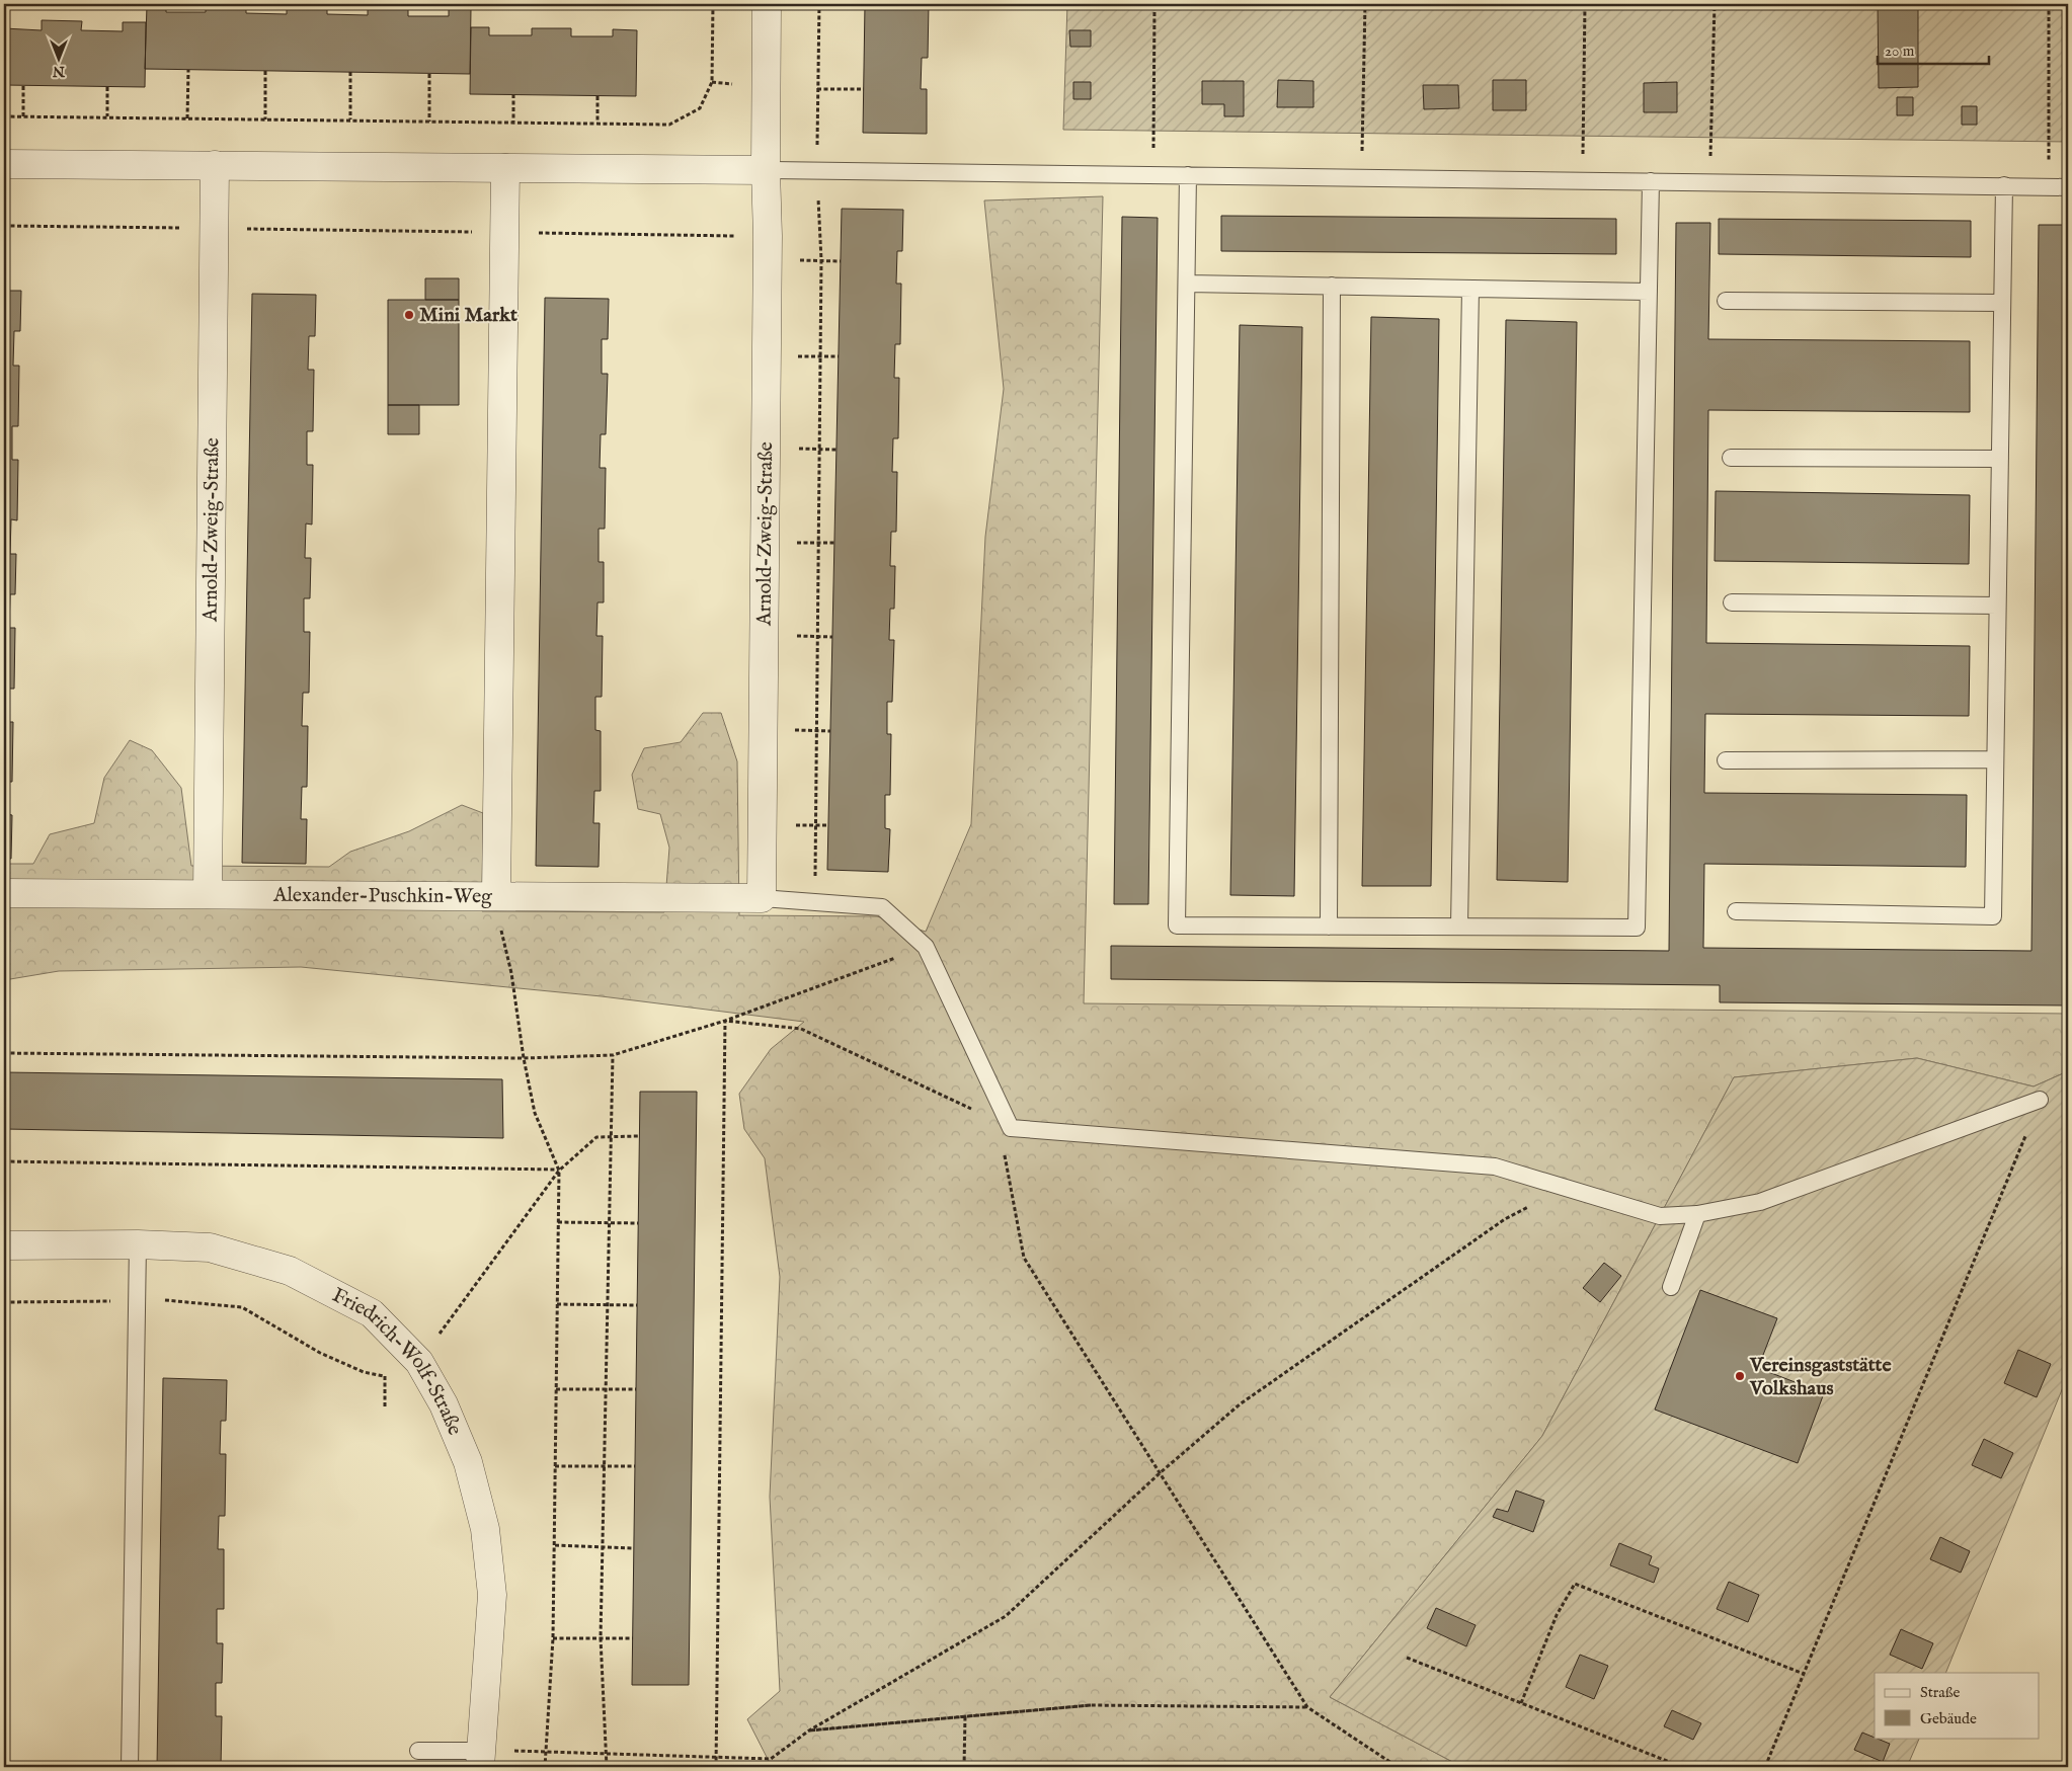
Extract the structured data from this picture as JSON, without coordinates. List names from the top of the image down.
{
  "streets": {
    "street": ["Arnold-Zweig-Straße", "Alexander-Puschkin-Weg", "Friedrich-Wolf-Straße"]
  },
  "crossings": [
    ["Arnold-Zweig-Straße", "Alexander-Puschkin-Weg"]
  ],
  "places": ["Mini Markt", "Vereinsgaststätte Volkshaus"],
  "legend": ["Straße", "Gebäude"],
  "scale_bar": "20 m",
  "north": "bottom"
}
